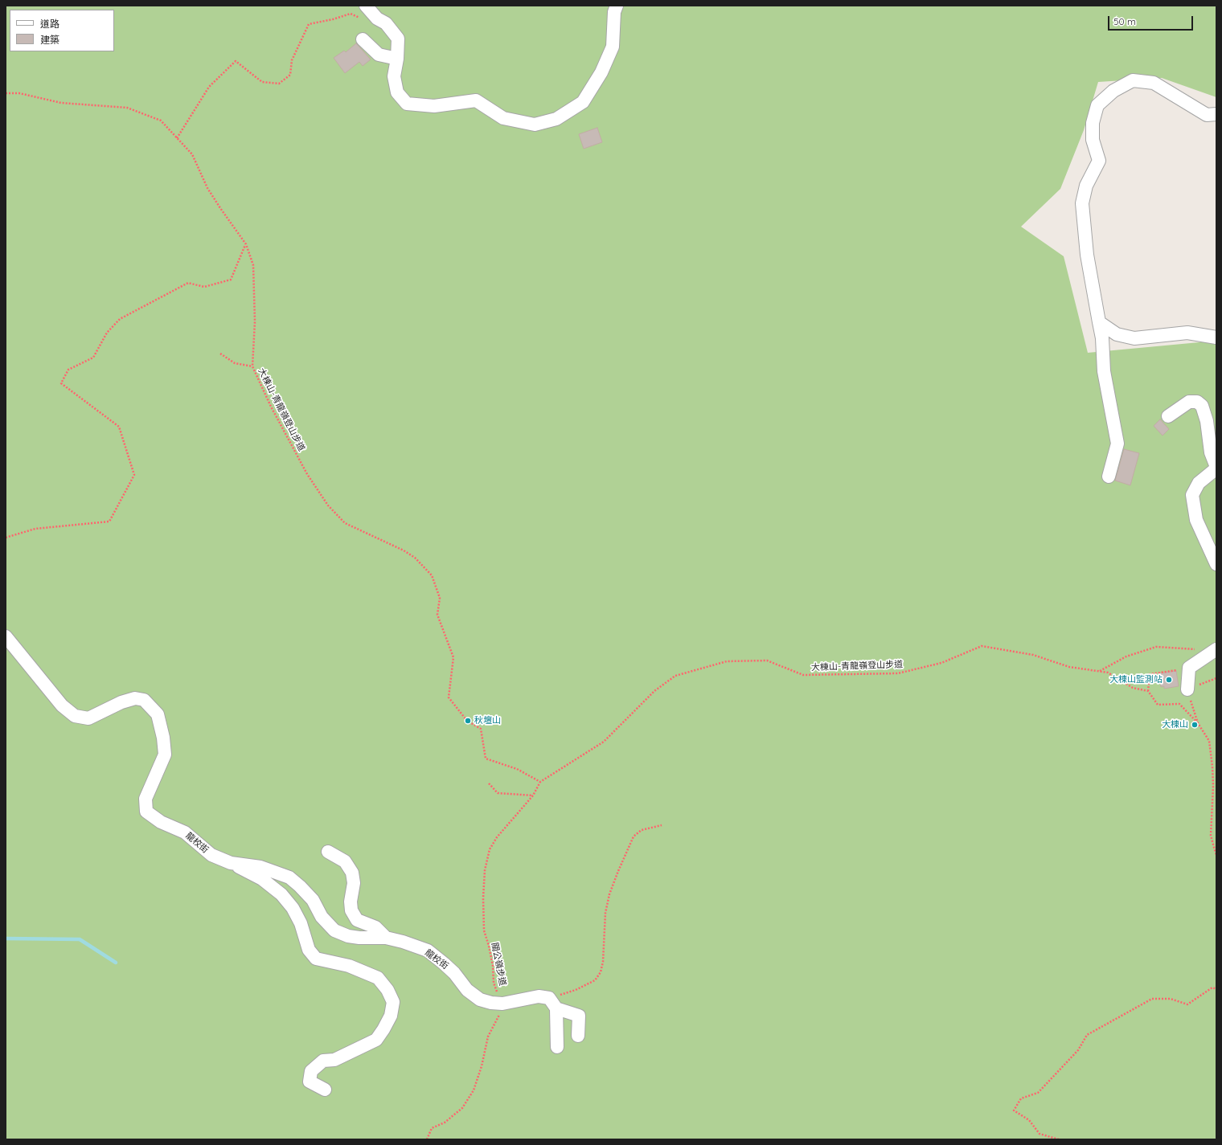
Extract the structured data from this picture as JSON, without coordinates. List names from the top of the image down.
{
  "streets": {
    "street": ["龍校街"],
    "path": ["大棟山-青龍嶺登山步道", "關公嶺步道"]
  },
  "crossings": [
    ["大棟山-青龍嶺登山步道", "關公嶺步道"],
    ["龍校街", "關公嶺步道"]
  ],
  "places": ["大棟山監測站", "秋壇山", "大棟山"],
  "legend": ["道路", "建築"],
  "scale_bar": "50 m"
}
